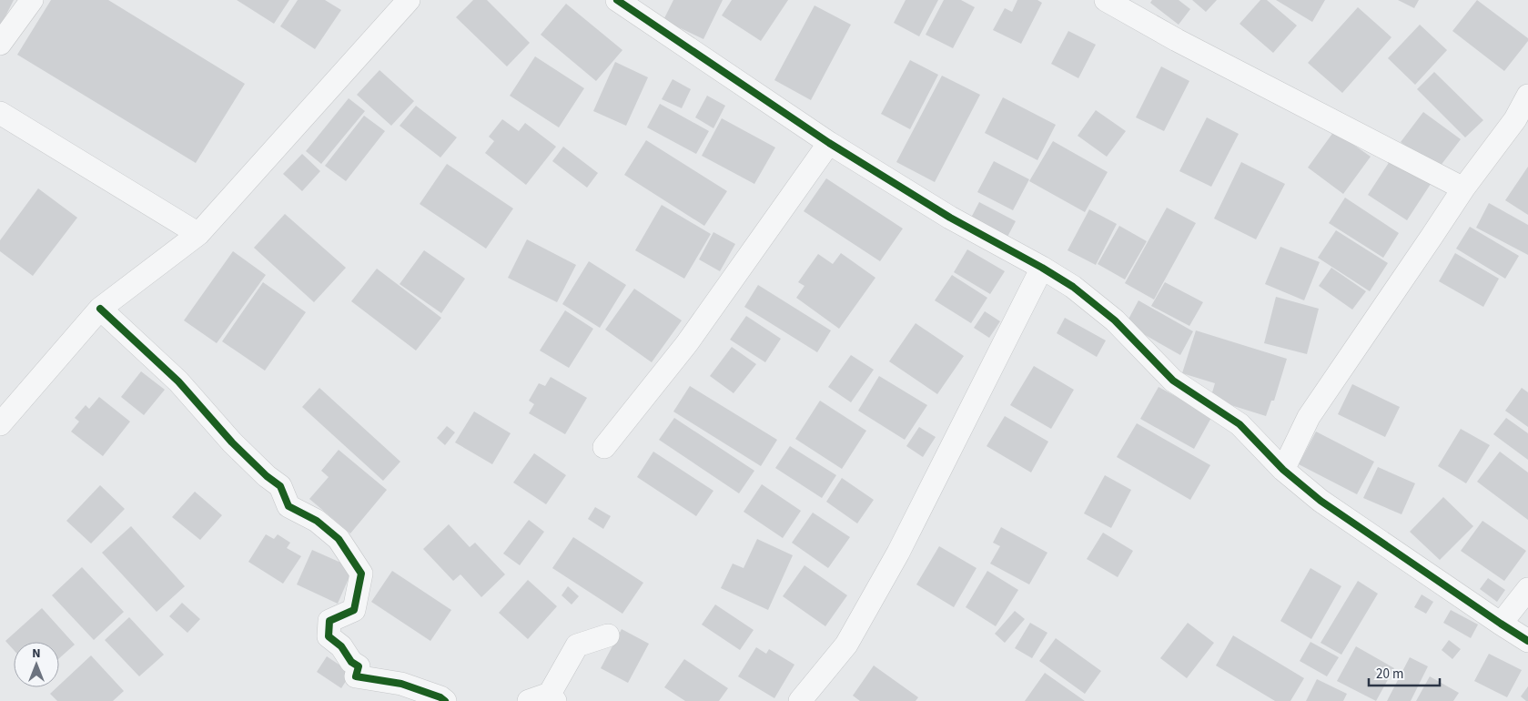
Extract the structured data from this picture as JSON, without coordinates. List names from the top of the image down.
{
  "scale_bar": "20 m",
  "north": "top"
}
